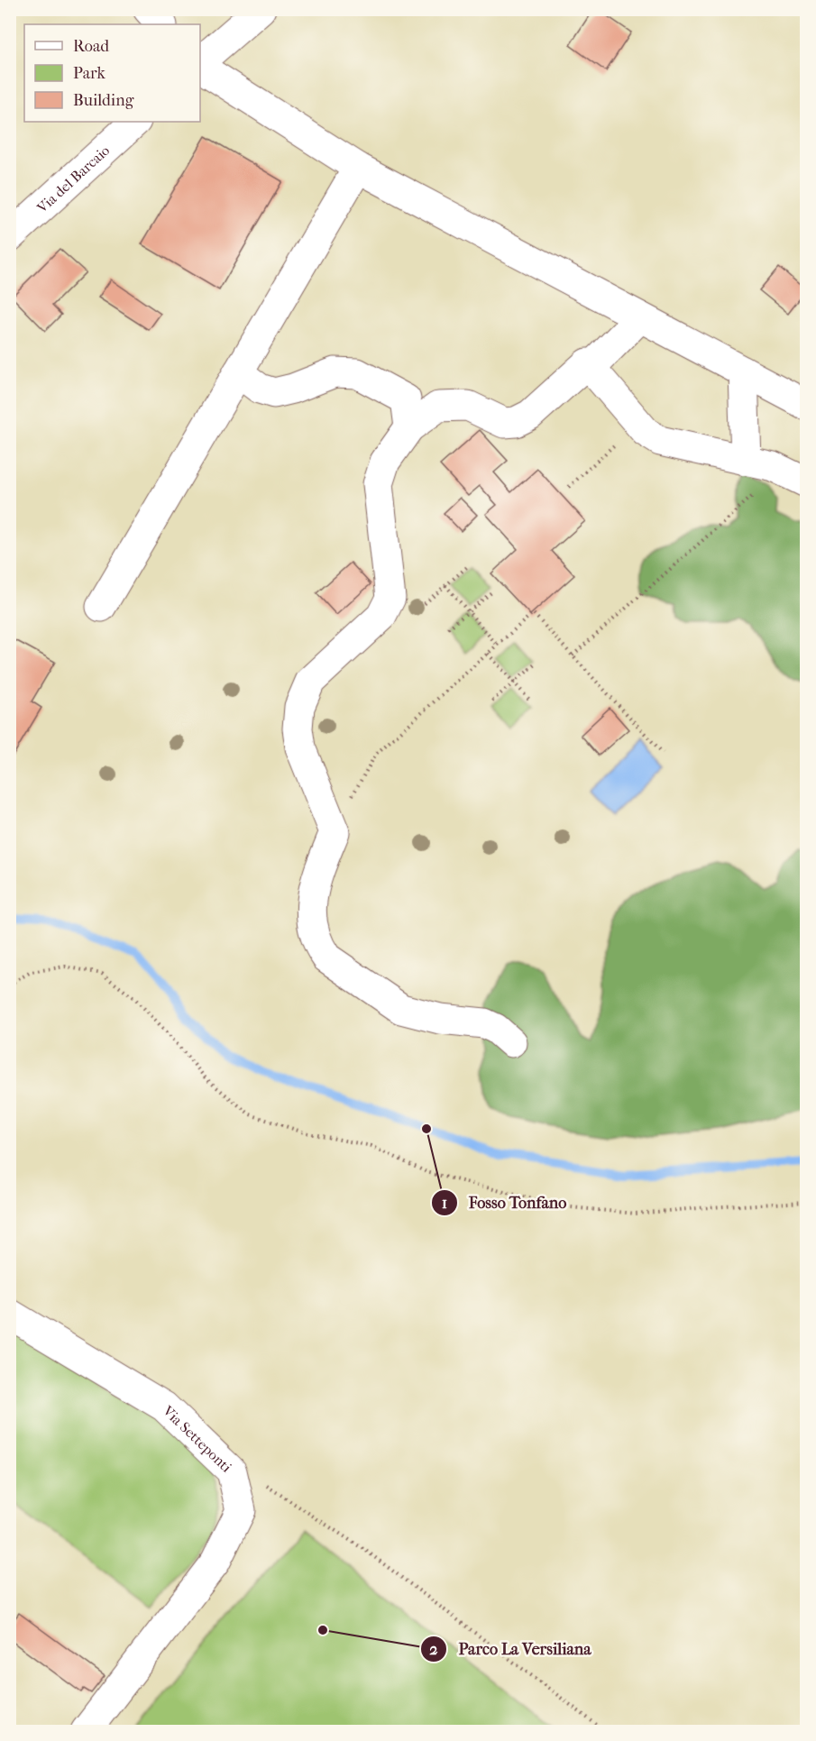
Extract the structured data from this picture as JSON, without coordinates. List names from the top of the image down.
{
  "streets": {
    "street": ["Via del Barcaio", "Via Setteponti"]
  },
  "places": ["Fosso Tonfano", "Parco La Versiliana"],
  "legend": ["Road", "Park", "Building"]
}
